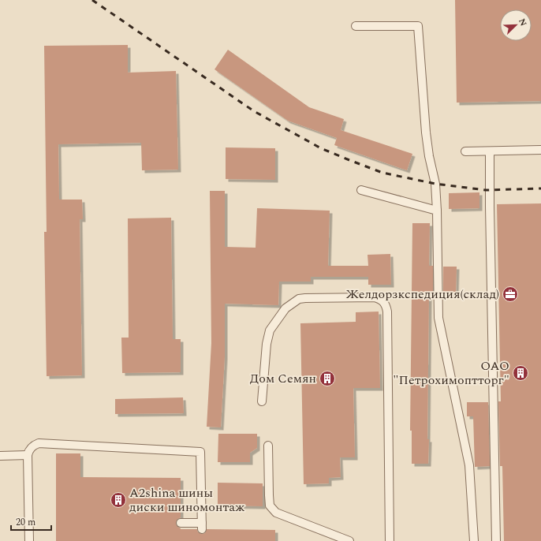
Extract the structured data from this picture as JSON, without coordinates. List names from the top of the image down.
{
  "places": {
    "office": ["Желдорзкспедиция(склад)"],
    "building": ["ОАО \"Петрохимоптторг\"", "Дом Семян", "A2shina шины диски шиномонтаж"]
  },
  "scale_bar": "20 m",
  "north": "top right"
}
